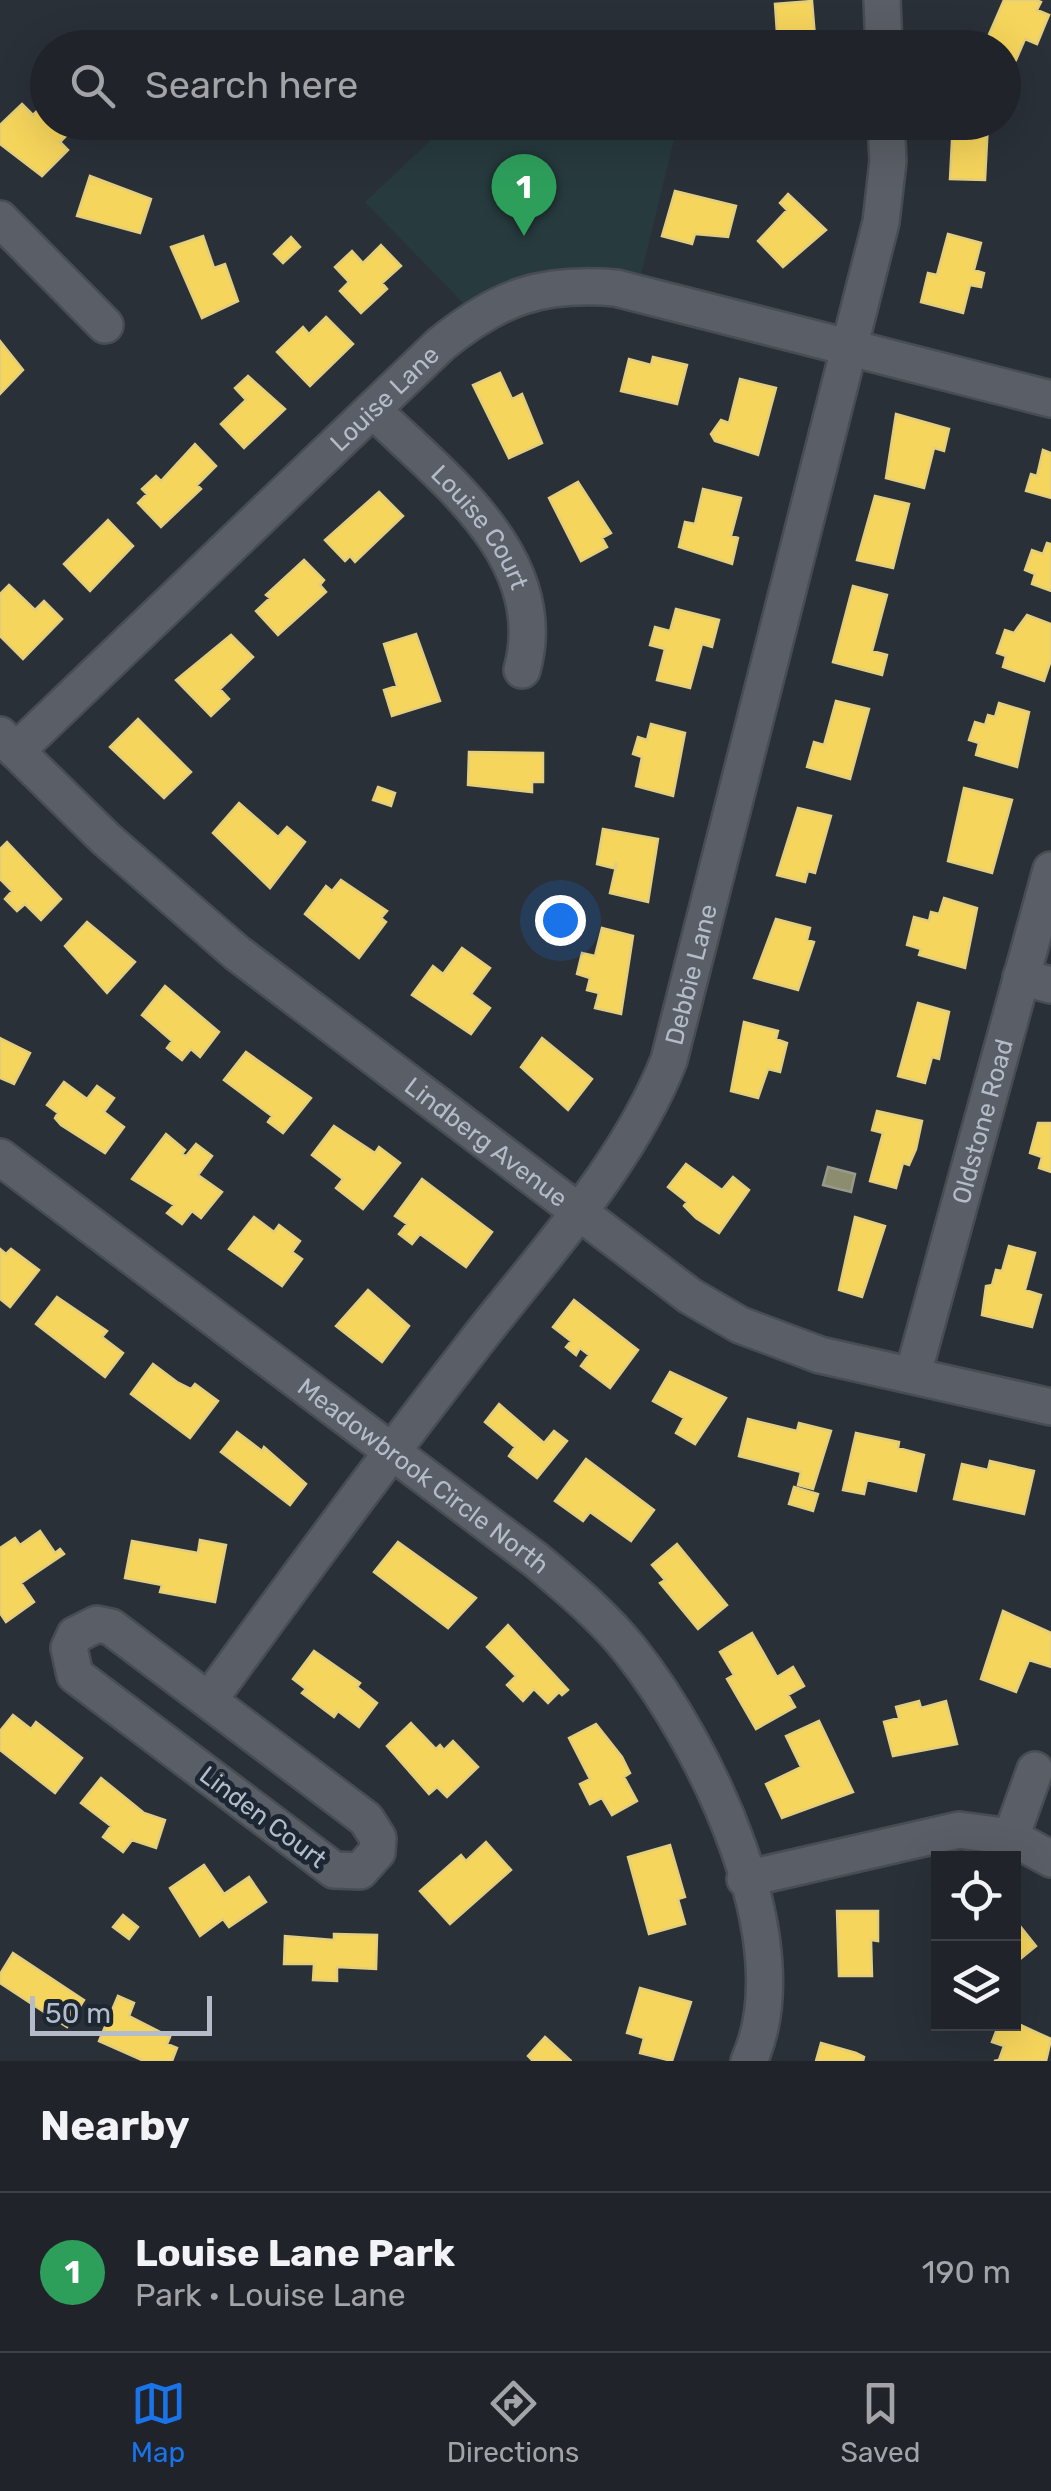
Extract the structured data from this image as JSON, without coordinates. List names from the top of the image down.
{
  "streets": {
    "street": [
      "Louise Lane",
      "Louise Court",
      "Debbie Lane",
      "Oldstone Road",
      "Lindberg Avenue",
      "Meadowbrook Circle North",
      "Linden Court"
    ]
  },
  "crossings": [
    ["Louise Lane", "Louise Court"],
    ["Louise Lane", "Debbie Lane"],
    ["Louise Lane", "Lindberg Avenue"],
    ["Debbie Lane", "Lindberg Avenue"],
    ["Debbie Lane", "Meadowbrook Circle North"],
    ["Debbie Lane", "Linden Court"],
    ["Oldstone Road", "Lindberg Avenue"]
  ],
  "scale_bar": "50 m",
  "page": {
    "search": "Search here",
    "pins": "1",
    "scale": "50 m",
    "heading": "Nearby",
    "list": [
      {
        "mark": "1",
        "name": "Louise Lane Park",
        "note": "Park · Louise Lane",
        "value": "190 m"
      }
    ],
    "nav": ["Map", "Directions", "Saved"]
  }
}
